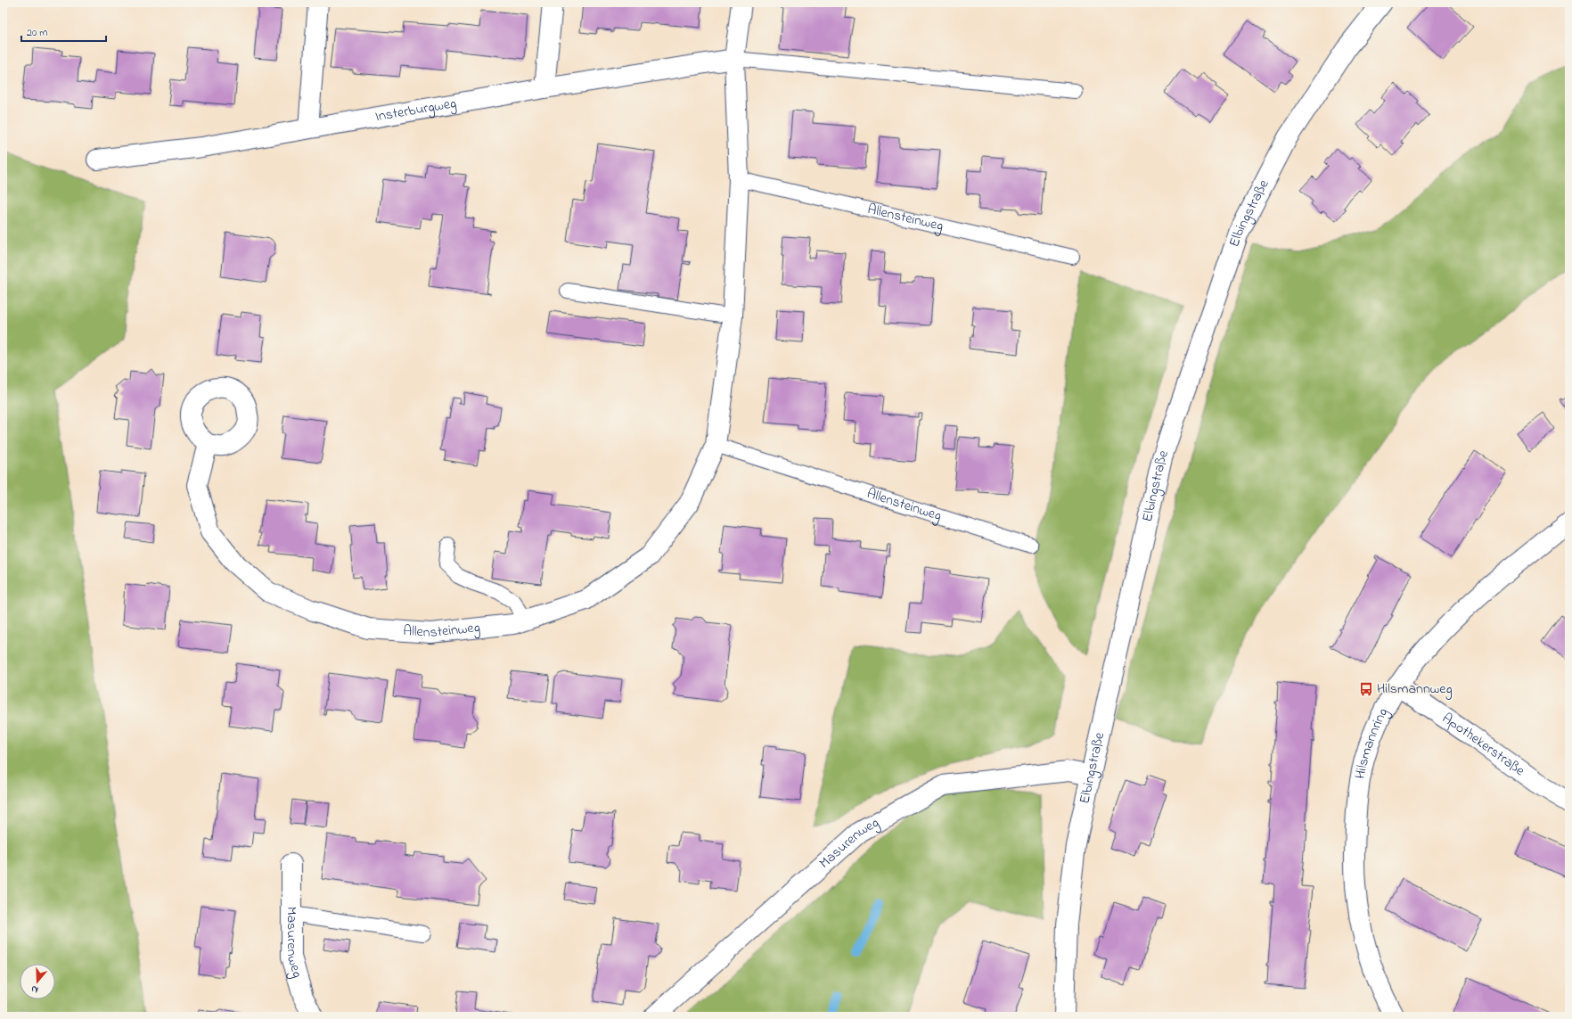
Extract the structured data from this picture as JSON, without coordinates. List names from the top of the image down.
{
  "streets": {
    "street": [
      "Insterburgweg",
      "Elbingstraße",
      "Allensteinweg",
      "Hilsmannring",
      "Apothekerstraße",
      "Masurenweg"
    ]
  },
  "crossings": [
    ["Insterburgweg", "Allensteinweg"],
    ["Elbingstraße", "Masurenweg"],
    ["Hilsmannring", "Apothekerstraße"]
  ],
  "places": {
    "bus stop": ["Hilsmannweg"]
  },
  "scale_bar": "20 m",
  "north": "bottom"
}
